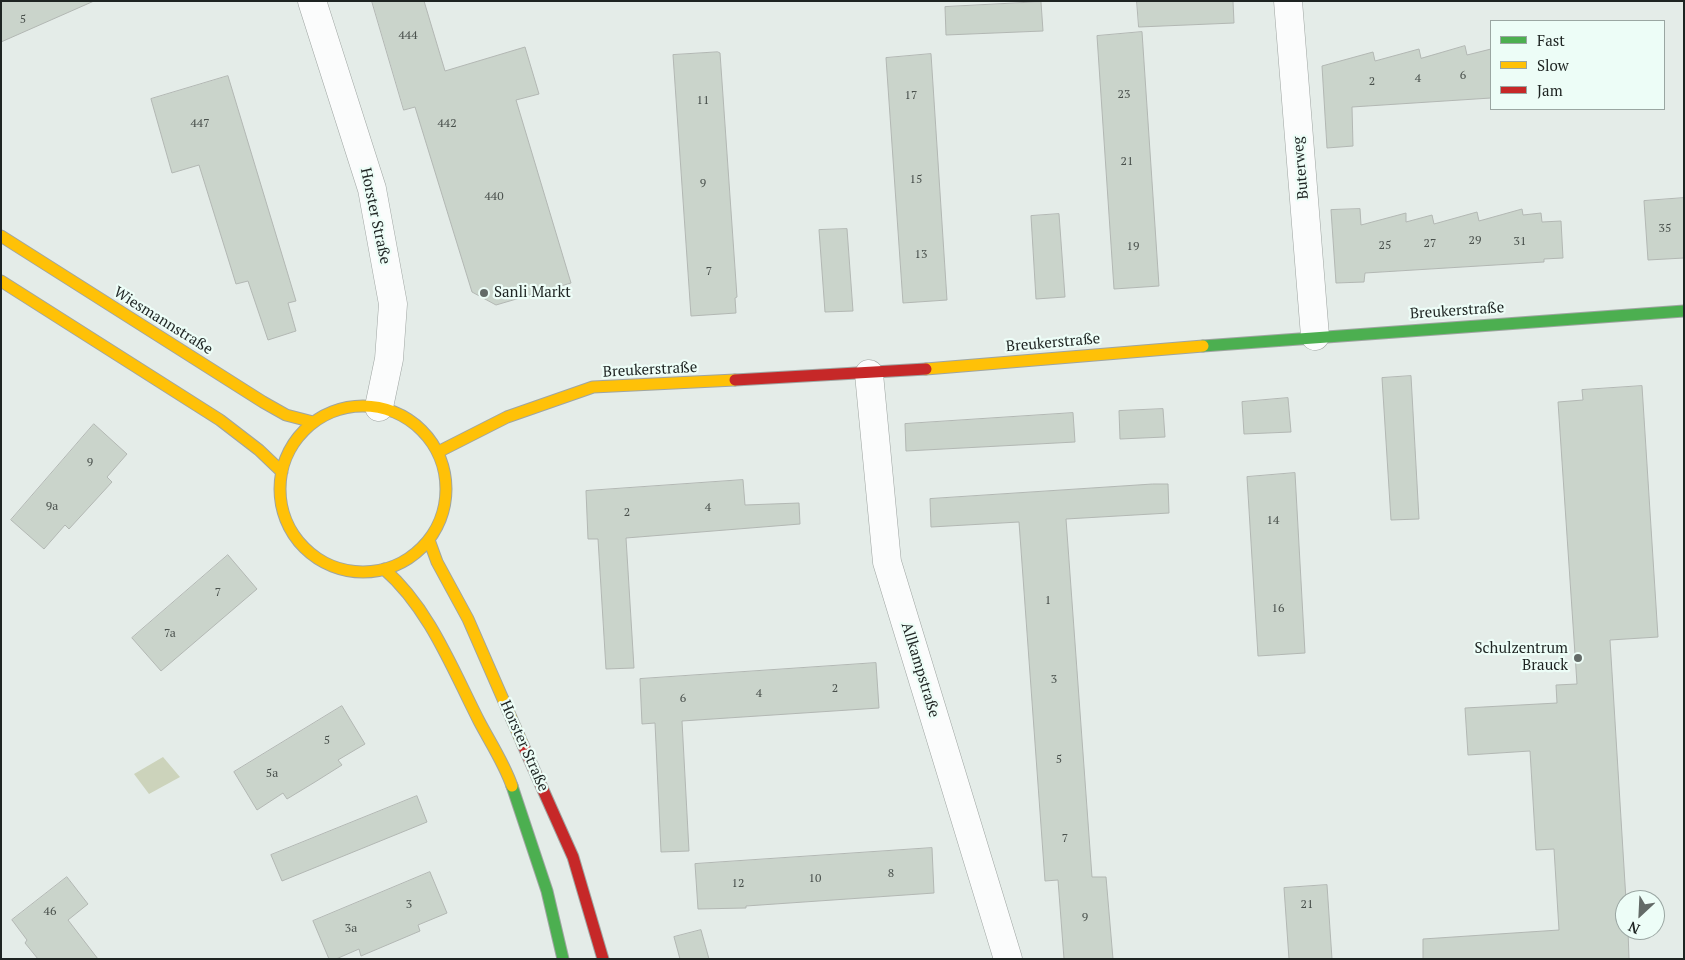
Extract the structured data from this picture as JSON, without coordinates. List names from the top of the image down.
{
  "streets": {
    "main road": ["Horster Straße", "Breukerstraße", "Wiesmannstraße"],
    "street": ["Buterweg", "Allkampstraße"]
  },
  "crossings": [
    ["Buterweg", "Breukerstraße"],
    ["Horster Straße", "Breukerstraße"],
    ["Horster Straße", "Wiesmannstraße"],
    ["Breukerstraße", "Wiesmannstraße"],
    ["Breukerstraße", "Allkampstraße"]
  ],
  "places": ["Sanli Markt", "Schulzentrum Brauck"],
  "house_numbers": [
    "5",
    "444",
    "6",
    "4",
    "2",
    "23",
    "17",
    "11",
    "447",
    "442",
    "21",
    "15",
    "9",
    "440",
    "35",
    "29",
    "31",
    "27",
    "25",
    "19",
    "13",
    "7",
    "9",
    "9a",
    "4",
    "2",
    "14",
    "7",
    "1",
    "16",
    "7a",
    "3",
    "2",
    "4",
    "6",
    "5",
    "5",
    "5a",
    "7",
    "8",
    "10",
    "12",
    "3",
    "21",
    "46",
    "9",
    "3a"
  ],
  "legend": ["Fast", "Slow", "Jam"],
  "north": "bottom left"
}
